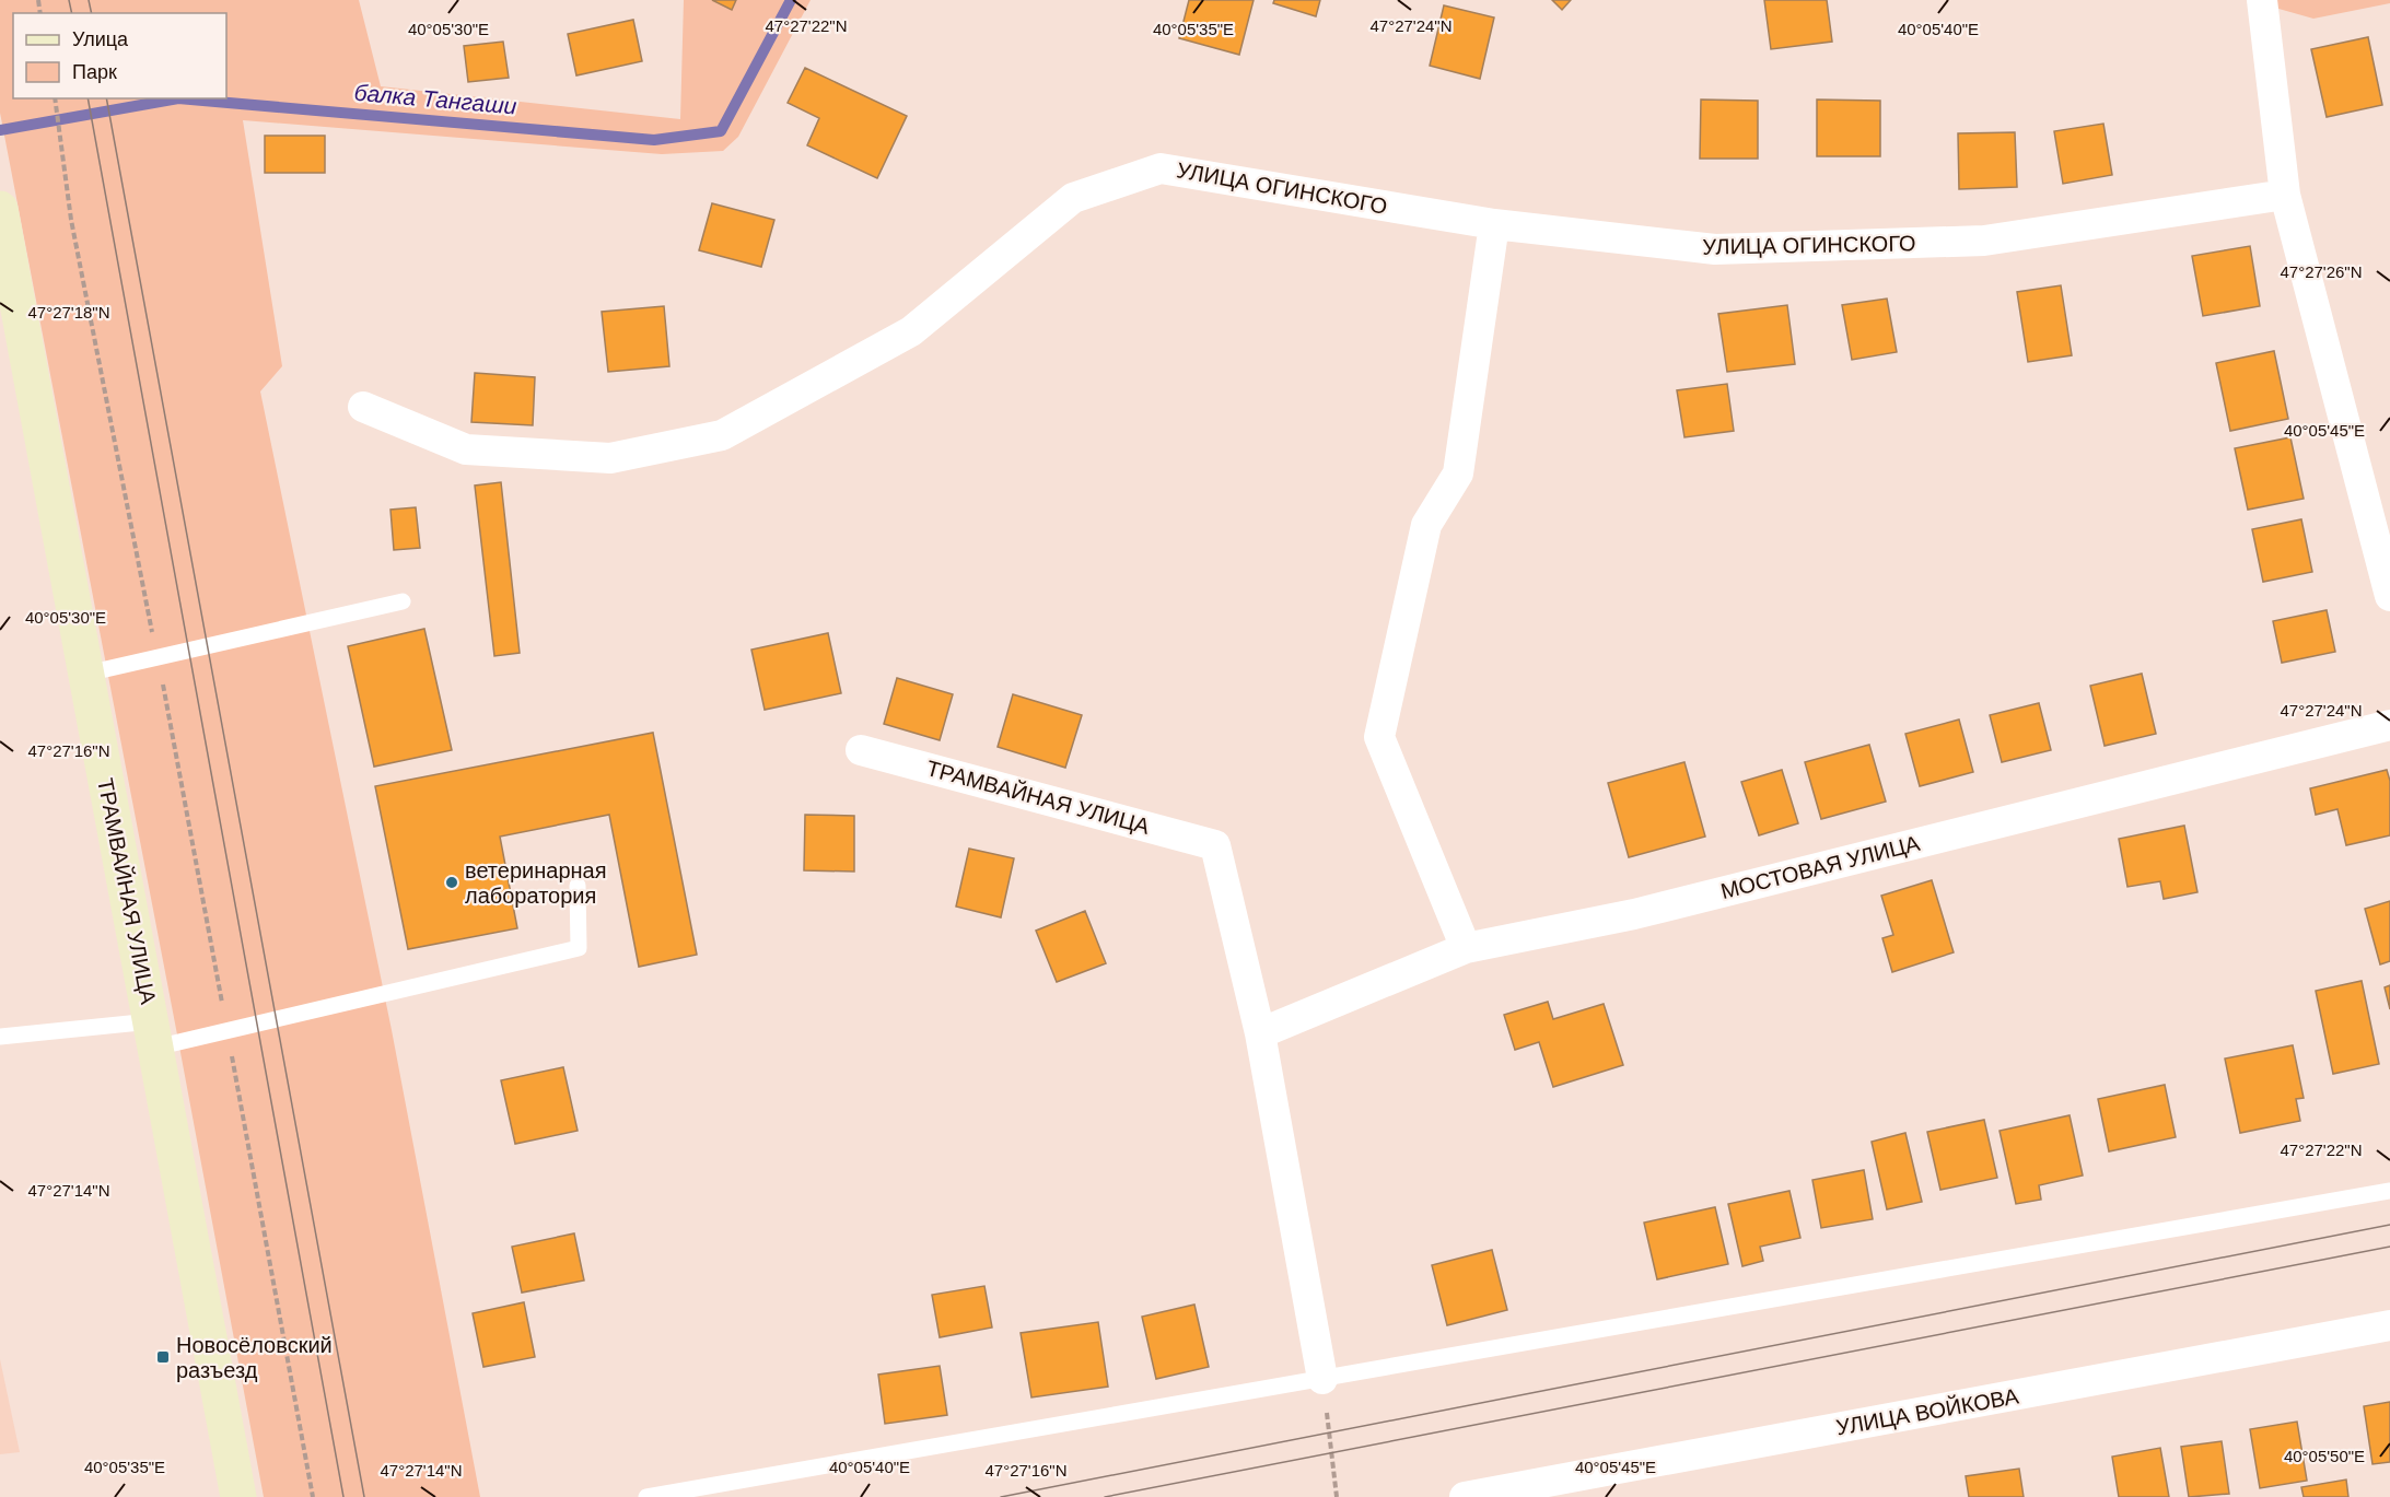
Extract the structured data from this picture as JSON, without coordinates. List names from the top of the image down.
{
  "streets": {
    "main road": ["ТРАМВАЙНАЯ УЛИЦА"],
    "street": ["УЛИЦА ОГИНСКОГО", "МОСТОВАЯ УЛИЦА", "УЛИЦА ВОЙКОВА"]
  },
  "crossings": [
    ["ТРАМВАЙНАЯ УЛИЦА", "МОСТОВАЯ УЛИЦА"]
  ],
  "water": ["балка Тангаши"],
  "places": {
    "other": ["ветеринарная лаборатория"],
    "transit": ["Новосёловский разъезд"]
  },
  "legend": ["Улица", "Парк"],
  "coordinates": [
    "47°27'22\"N",
    "47°27'24\"N",
    "40°05'35\"E",
    "40°05'40\"E",
    "40°05'30\"E",
    "47°27'26\"N",
    "47°27'18\"N",
    "40°05'45\"E",
    "47°27'16\"N",
    "47°27'14\"N",
    "40°05'50\"E"
  ]
}
